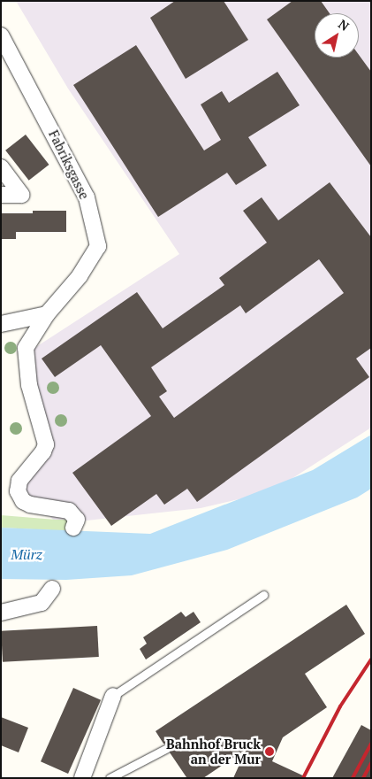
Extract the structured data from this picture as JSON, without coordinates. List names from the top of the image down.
{
  "streets": {
    "street": ["Fabriksgasse"]
  },
  "water": ["Mürz"],
  "places": ["Bahnhof Bruck an der Mur"],
  "north": "top right"
}
